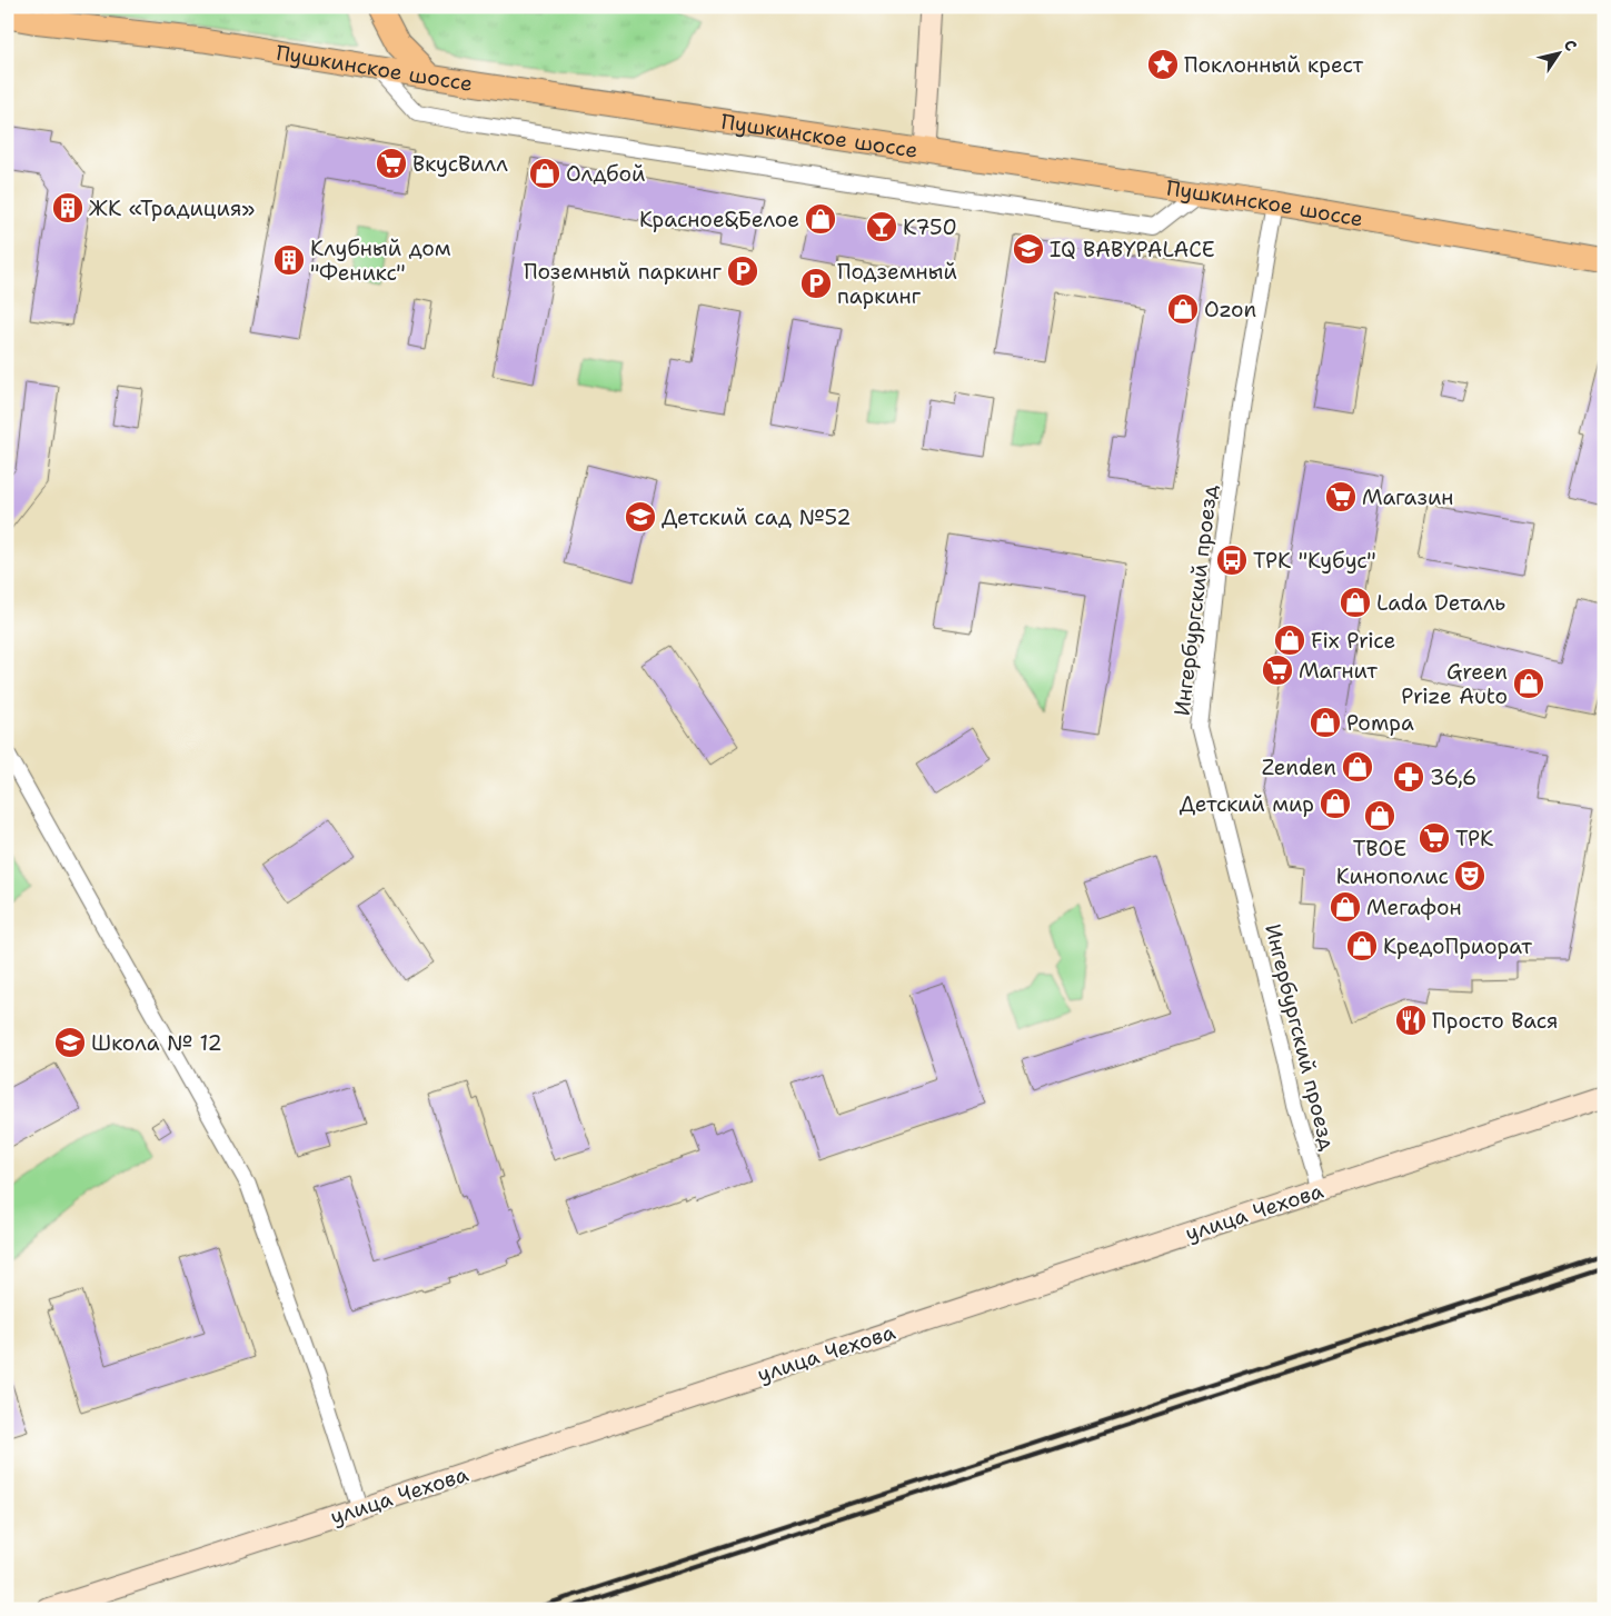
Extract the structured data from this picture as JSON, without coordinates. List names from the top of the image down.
{
  "streets": {
    "main road": ["Пушкинское шоссе"],
    "street": ["Ингербургский проезд", "улица Чехова"]
  },
  "crossings": [
    ["Пушкинское шоссе", "Ингербургский проезд"],
    ["Ингербургский проезд", "улица Чехова"]
  ],
  "places": {
    "place": ["Поклонный крест"],
    "supermarket": [
      "ВкусВилл",
      "Магазин",
      "Магнит",
      "ТРК"
    ],
    "shop": [
      "Олдбой",
      "Красное&Белое",
      "Ozon",
      "Lada Dеталь",
      "Fix Price",
      "Green Prize Auto",
      "Pompa",
      "Zenden",
      "Детский мир",
      "ТВОЕ",
      "Мегафон",
      "КредоПриорат"
    ],
    "building": ["ЖК «Традиция»", "Клубный дом \"Феникс\""],
    "bar": ["К750"],
    "school or university": ["IQ BABYPALACE", "Детский сад №52", "Школа № 12"],
    "parking": ["Поземный паркинг", "Подземный паркинг"],
    "bus stop": ["ТРК \"Кубус\""],
    "pharmacy": ["36,6"],
    "theatre": ["Кинополис"],
    "restaurant": ["Просто Вася"]
  },
  "north": "top right"
}
